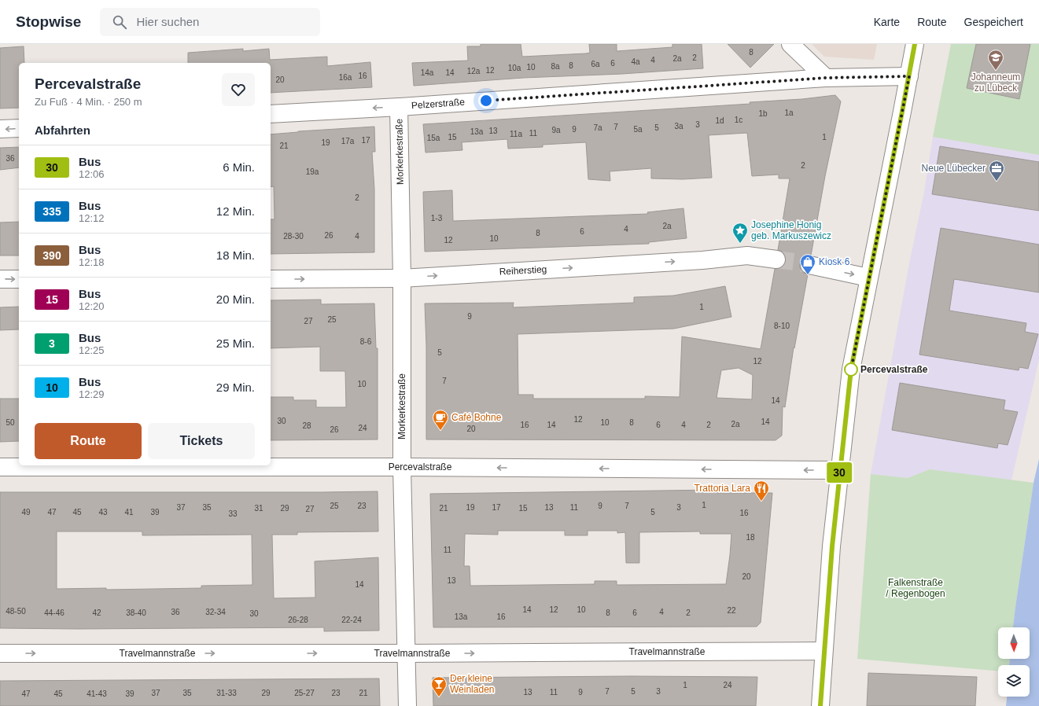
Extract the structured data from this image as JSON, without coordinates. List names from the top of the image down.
{
  "streets": {
    "street": [
      "Pelzerstraße",
      "Morkerkestraße",
      "Reiherstieg",
      "Percevalstraße",
      "Travelmannstraße"
    ]
  },
  "crossings": [
    ["Pelzerstraße", "Morkerkestraße"],
    ["Morkerkestraße", "Reiherstieg"],
    ["Morkerkestraße", "Percevalstraße"],
    ["Morkerkestraße", "Travelmannstraße"]
  ],
  "one_way": ["Reiherstieg", "Percevalstraße", "Travelmannstraße"],
  "parks": ["Falkenstraße / Regenbogen"],
  "places": {
    "school or university": ["Johanneum zu Lübeck"],
    "office": ["Neue Lübecker"],
    "place": ["Josephine Honig geb. Markuszewicz"],
    "shop": ["Kiosk 6"],
    "other": ["Percevalstraße"],
    "cafe": ["Café Bohne"],
    "restaurant": ["Trattoria Lara"],
    "bar": ["Der kleine Weinladen"]
  },
  "lines": ["bus line 30"],
  "house_numbers": [
    "8",
    "2",
    "2a",
    "4",
    "4a",
    "6",
    "6a",
    "8",
    "8a",
    "10",
    "10a",
    "12",
    "12a",
    "14a",
    "14",
    "16",
    "16a",
    "20",
    "1a",
    "1b",
    "1c",
    "1d",
    "3",
    "3a",
    "7",
    "7a",
    "5",
    "9",
    "5a",
    "9a",
    "13",
    "13a",
    "11",
    "11a",
    "15",
    "1",
    "15a",
    "17",
    "17a",
    "19",
    "21",
    "36",
    "2",
    "19a",
    "2",
    "1-3",
    "2a",
    "4",
    "6",
    "8",
    "26",
    "28-30",
    "4",
    "10",
    "12",
    "1",
    "9",
    "25",
    "27",
    "8-10",
    "8-6",
    "5",
    "12",
    "7",
    "10",
    "14",
    "12",
    "30",
    "14",
    "50",
    "10",
    "8",
    "2a",
    "16",
    "14",
    "6",
    "4",
    "2",
    "28",
    "24",
    "20",
    "26",
    "1",
    "25",
    "23",
    "9",
    "7",
    "37",
    "35",
    "19",
    "17",
    "13",
    "11",
    "3",
    "31",
    "29",
    "21",
    "15",
    "27",
    "49",
    "47",
    "45",
    "43",
    "41",
    "39",
    "5",
    "16",
    "33",
    "18",
    "11",
    "20",
    "13",
    "14",
    "14",
    "12",
    "10",
    "22",
    "48-50",
    "36",
    "32-34",
    "4",
    "44-46",
    "42",
    "38-40",
    "8",
    "6",
    "2",
    "30",
    "13a",
    "16",
    "26-28",
    "22-24",
    "1",
    "24",
    "7",
    "5",
    "3",
    "13",
    "11",
    "9",
    "37",
    "35",
    "31-33",
    "29",
    "25-27",
    "23",
    "21",
    "47",
    "45",
    "41-43",
    "39"
  ],
  "north": "bottom",
  "page": {
    "header": "Stopwise",
    "search": "Hier suchen",
    "nav": ["Karte", "Route", "Gespeichert"],
    "on_map": "30",
    "heading": [
      ["Percevalstraße", "Zu Fuß · 4 Min. · 250 m"],
      "Abfahrten"
    ],
    "list": [
      {
        "mark": "30",
        "name": "Bus",
        "note": "12:06",
        "value": "6 Min."
      },
      {
        "mark": "335",
        "name": "Bus",
        "note": "12:12",
        "value": "12 Min."
      },
      {
        "mark": "390",
        "name": "Bus",
        "note": "12:18",
        "value": "18 Min."
      },
      {
        "mark": "15",
        "name": "Bus",
        "note": "12:20",
        "value": "20 Min."
      },
      {
        "mark": "3",
        "name": "Bus",
        "note": "12:25",
        "value": "25 Min."
      },
      {
        "mark": "10",
        "name": "Bus",
        "note": "12:29",
        "value": "29 Min."
      }
    ],
    "buttons": ["Route", "Tickets"]
  }
}
